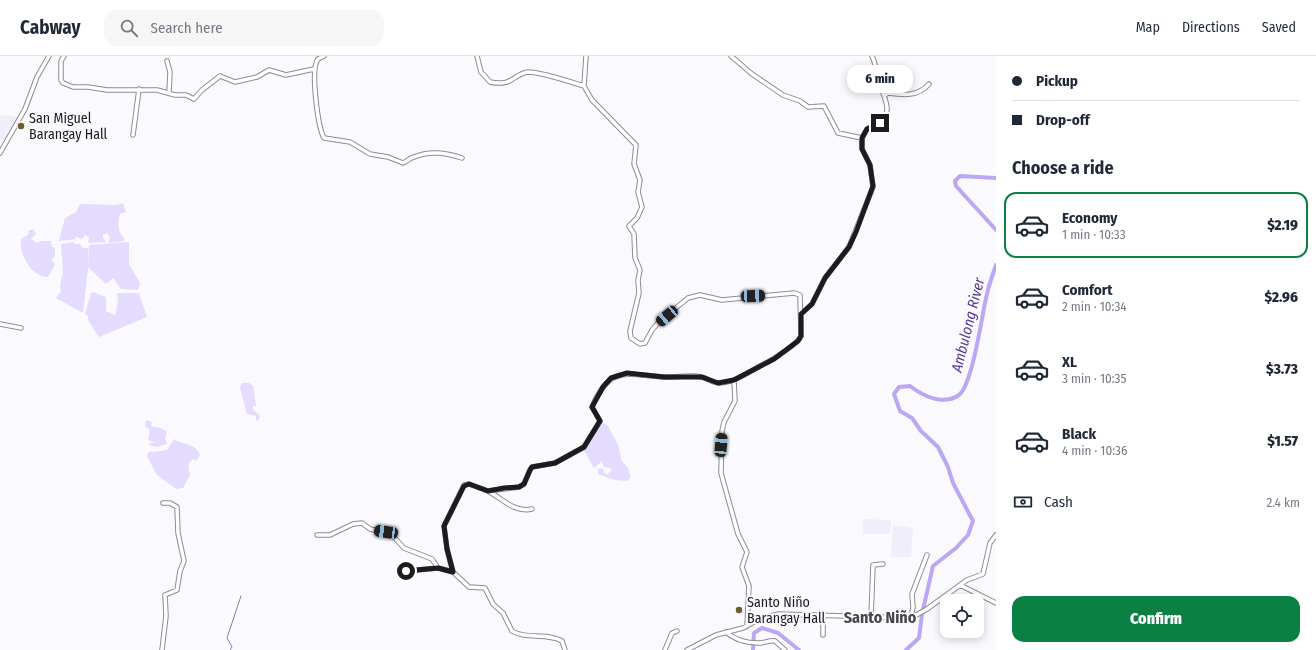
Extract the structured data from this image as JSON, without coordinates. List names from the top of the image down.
{
  "districts": ["Santo Niño"],
  "water": ["Ambulong River"],
  "places": ["San Miguel Barangay Hall", "Santo Niño Barangay Hall"],
  "page": {
    "header": "Cabway",
    "search": "Search here",
    "nav": ["Map", "Directions", "Saved"],
    "banner": ["Pickup", "Drop-off"],
    "bubble": "6 min",
    "heading": "Choose a ride",
    "list": [
      {
        "name": "Economy",
        "note": "1 min · 10:33",
        "value": "$2.19"
      },
      {
        "name": "Comfort",
        "note": "2 min · 10:34",
        "value": "$2.96"
      },
      {
        "name": "XL",
        "note": "3 min · 10:35",
        "value": "$3.73"
      },
      {
        "name": "Black",
        "note": "4 min · 10:36",
        "value": "$1.57"
      }
    ],
    "pay": ["Cash", "2.4 km"],
    "buttons": "Confirm"
  }
}
